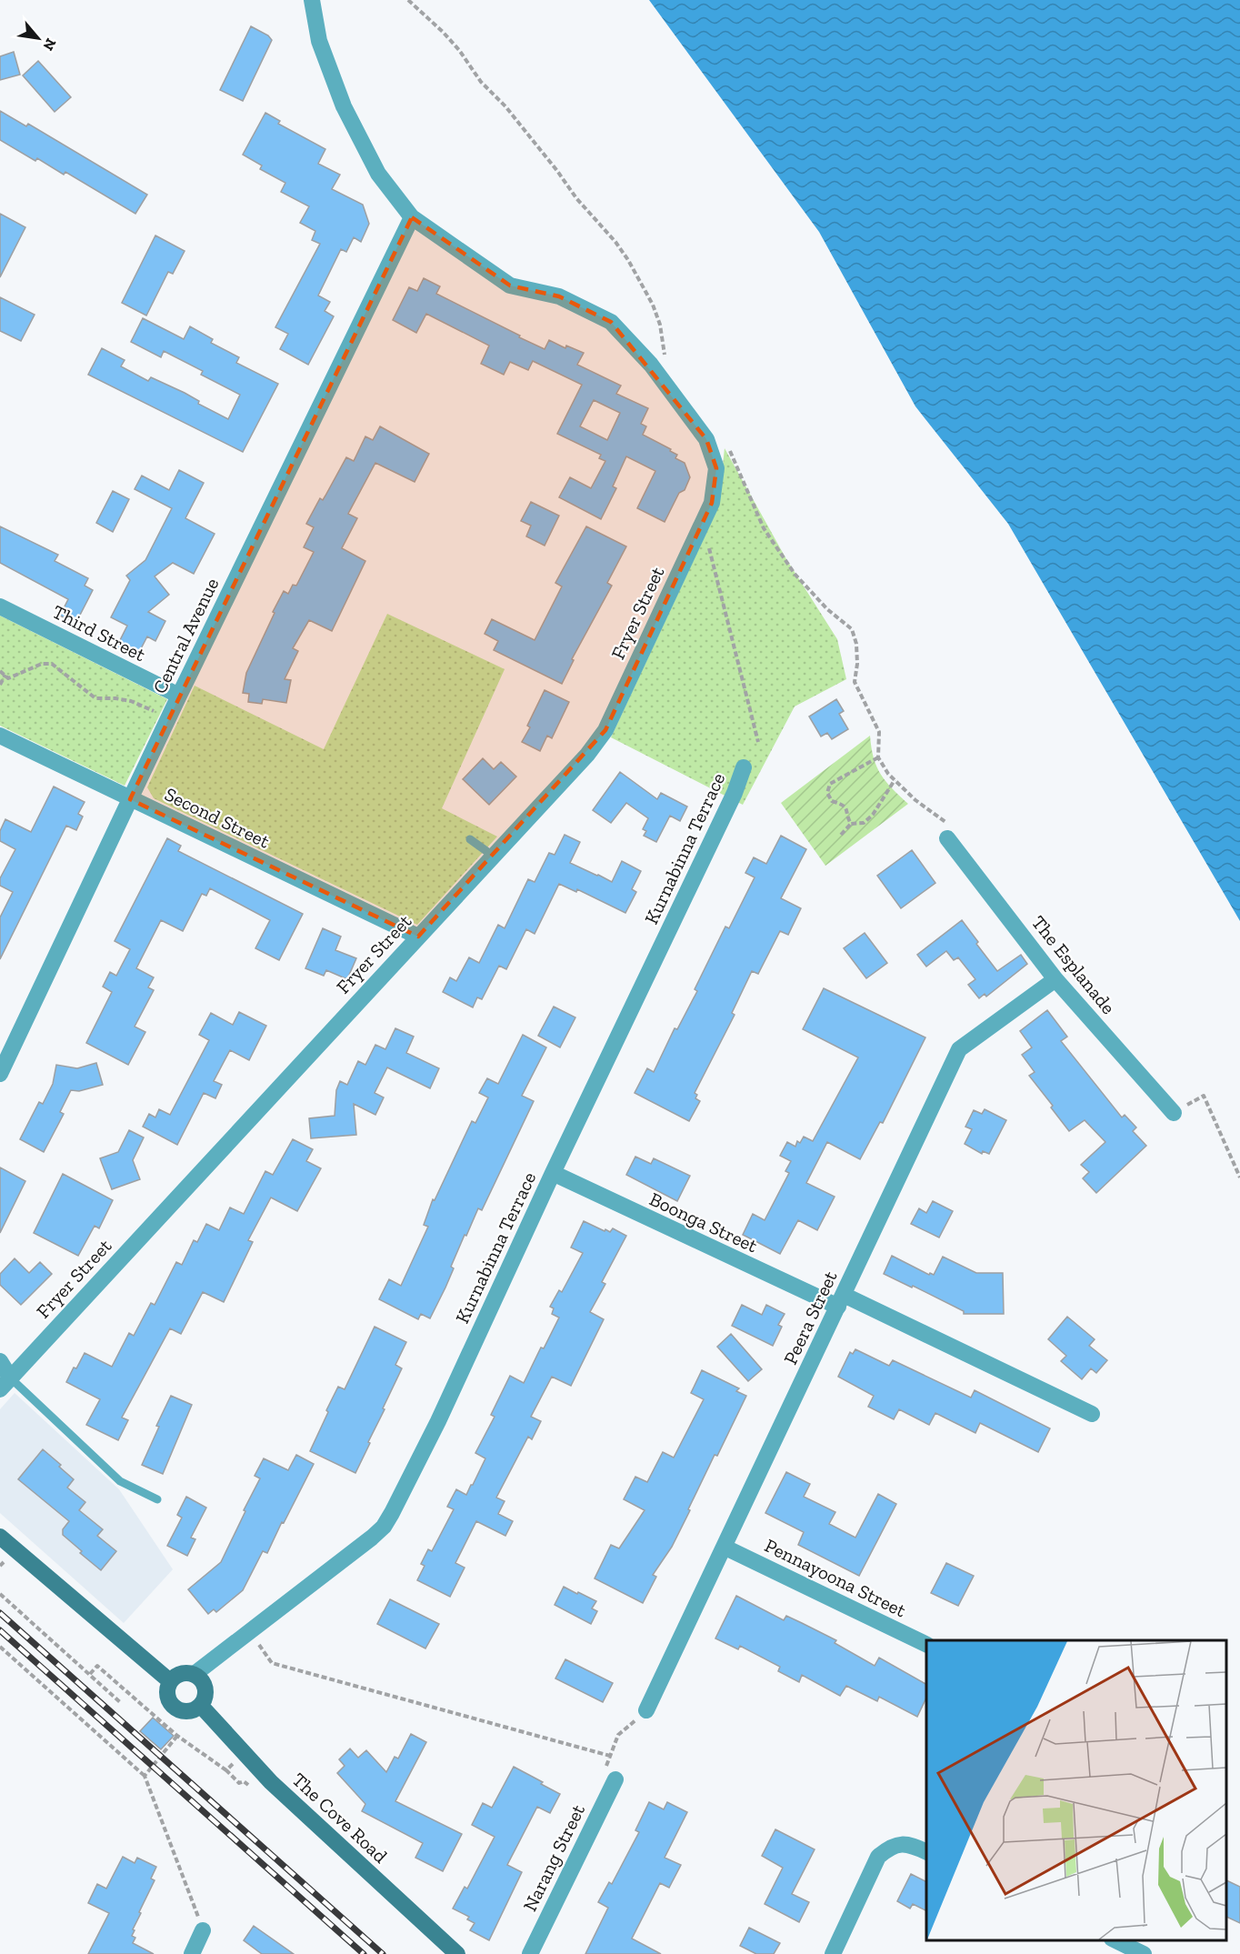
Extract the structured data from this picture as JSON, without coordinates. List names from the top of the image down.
{
  "streets": {
    "street": [
      "Fryer Street",
      "Third Street",
      "Central Avenue",
      "Second Street",
      "Kurnabinna Terrace",
      "The Esplanade",
      "Boonga Street",
      "Peera Street",
      "Pennayoona Street",
      "The Cove Road",
      "Narang Street"
    ]
  },
  "crossings": [
    ["Fryer Street", "Central Avenue"],
    ["Fryer Street", "Second Street"],
    ["Third Street", "Central Avenue"],
    ["Central Avenue", "Second Street"],
    ["Kurnabinna Terrace", "Boonga Street"],
    ["Kurnabinna Terrace", "The Cove Road"],
    ["The Esplanade", "Peera Street"],
    ["Boonga Street", "Peera Street"],
    ["Peera Street", "Pennayoona Street"]
  ],
  "north": "bottom right"
}
